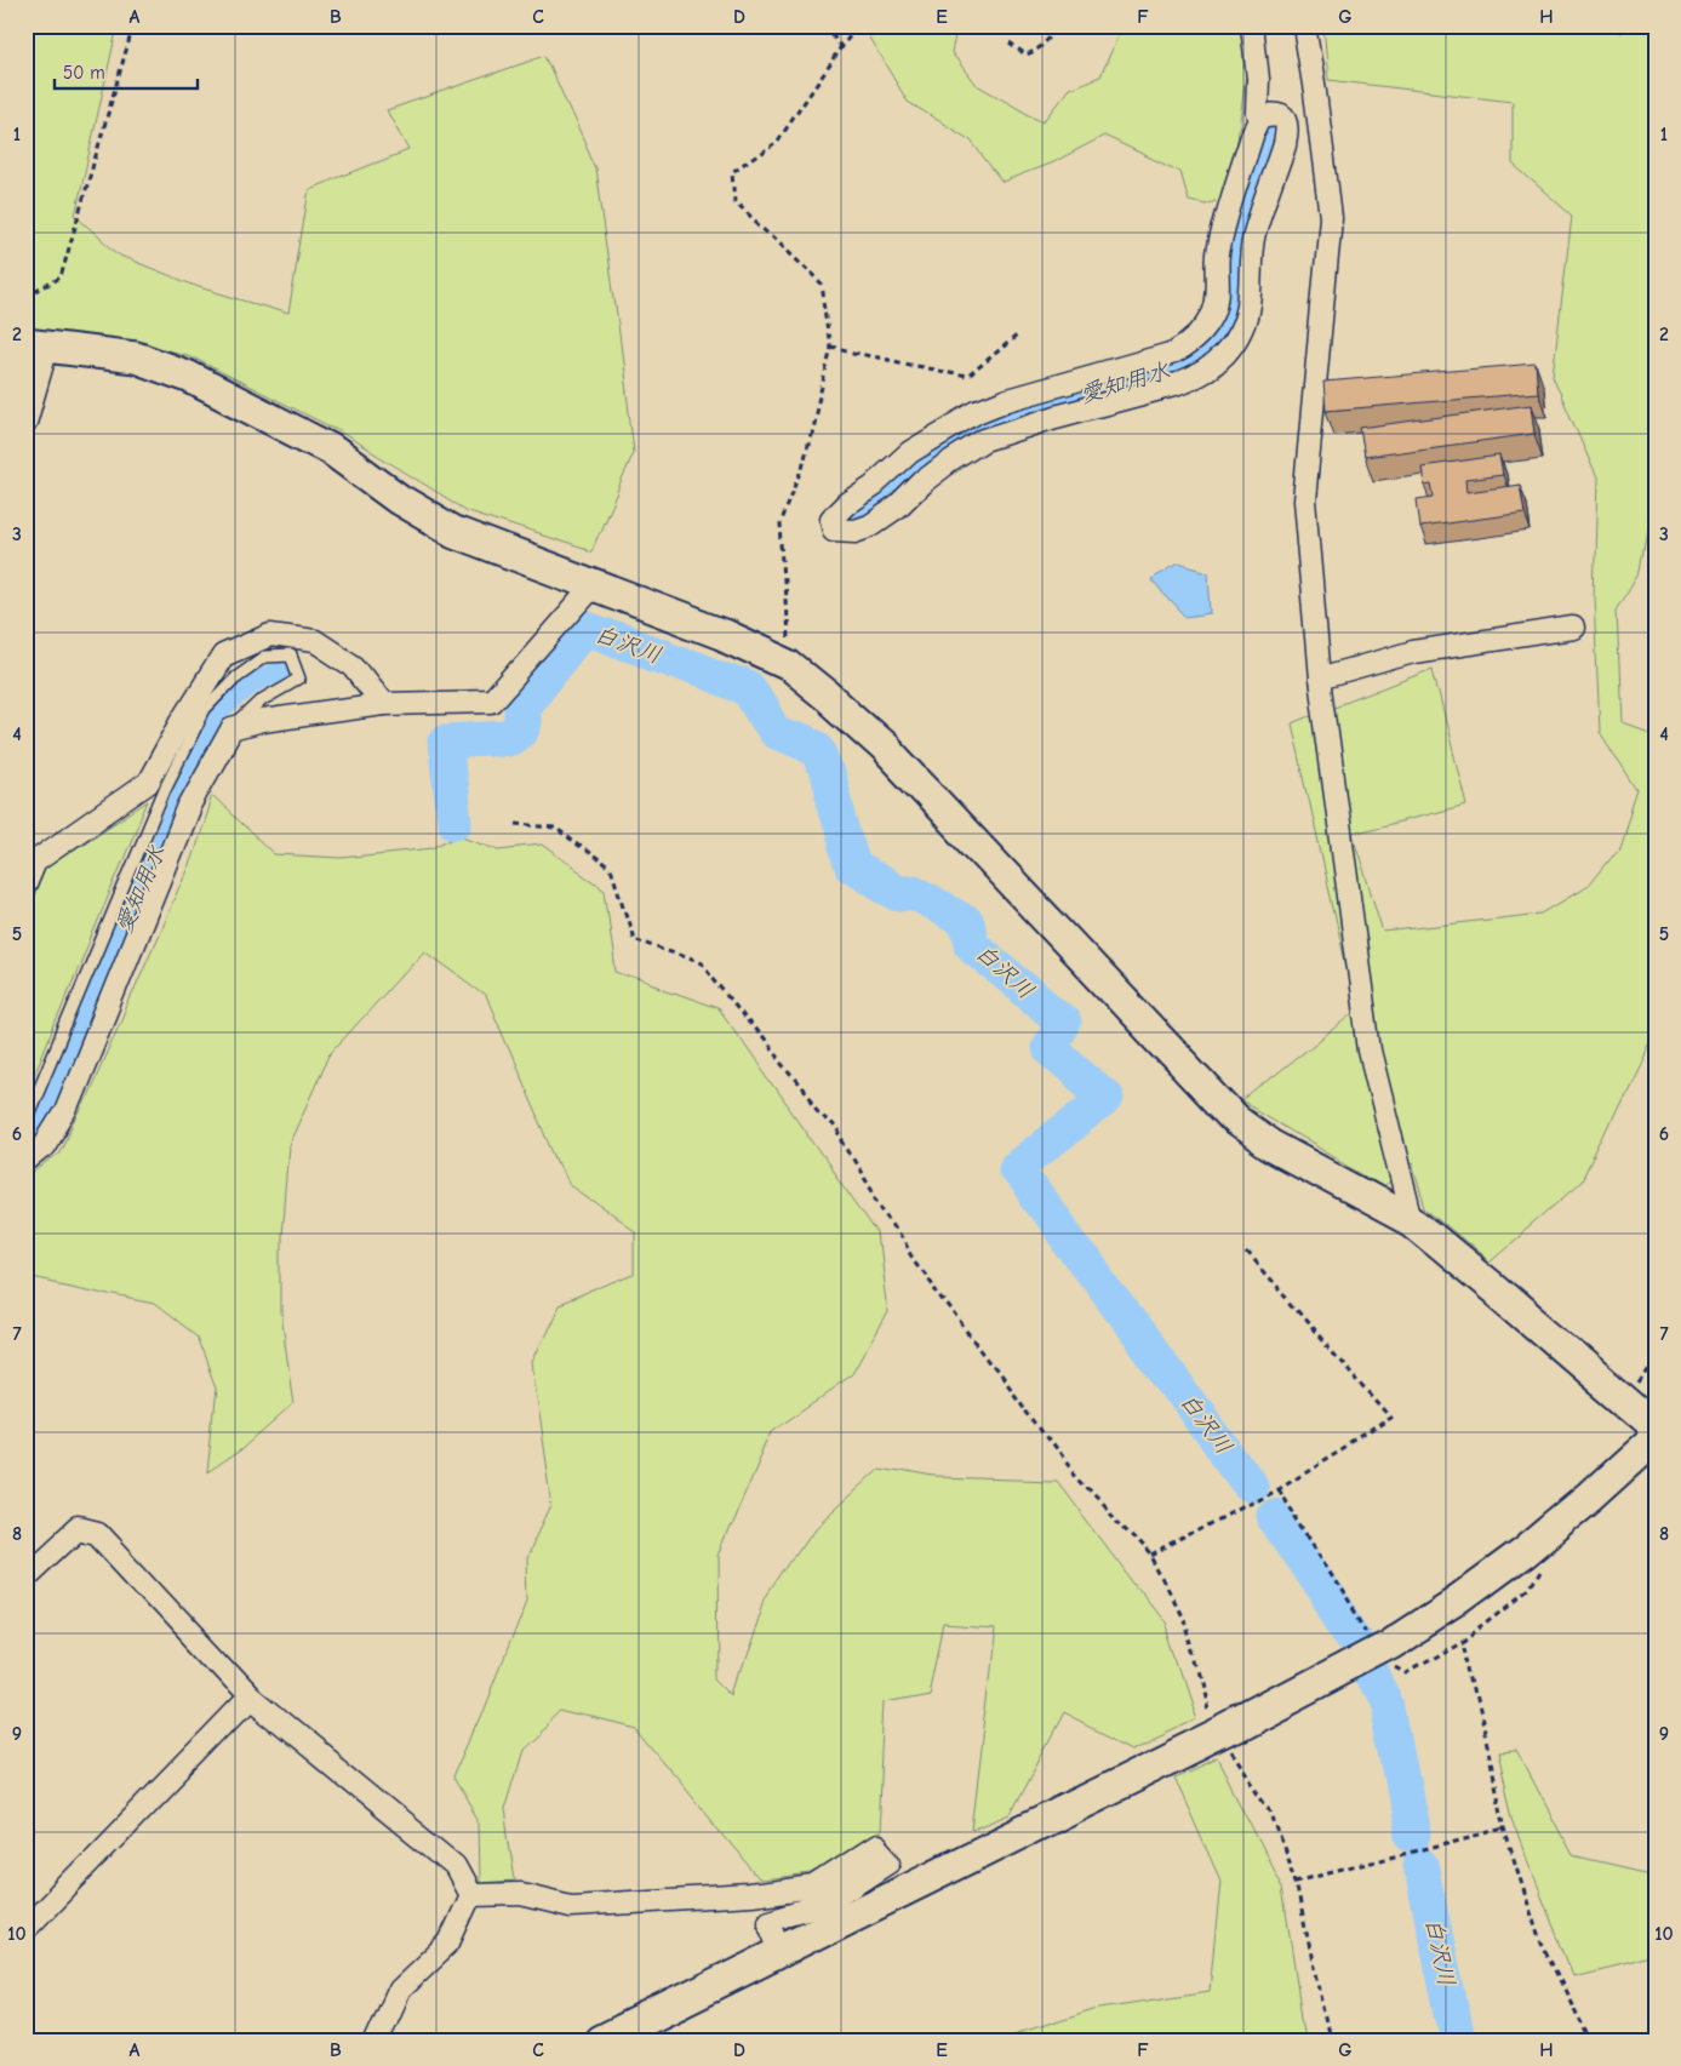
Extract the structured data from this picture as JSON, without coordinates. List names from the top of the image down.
{
  "water": ["愛知用水", "白沢川"],
  "scale_bar": "50 m",
  "grid": {
    "columns": [
      "A",
      "B",
      "C",
      "D",
      "E",
      "F",
      "G",
      "H"
    ],
    "rows": [
      "1",
      "2",
      "3",
      "4",
      "5",
      "6",
      "7",
      "8",
      "9",
      "10"
    ]
  }
}
